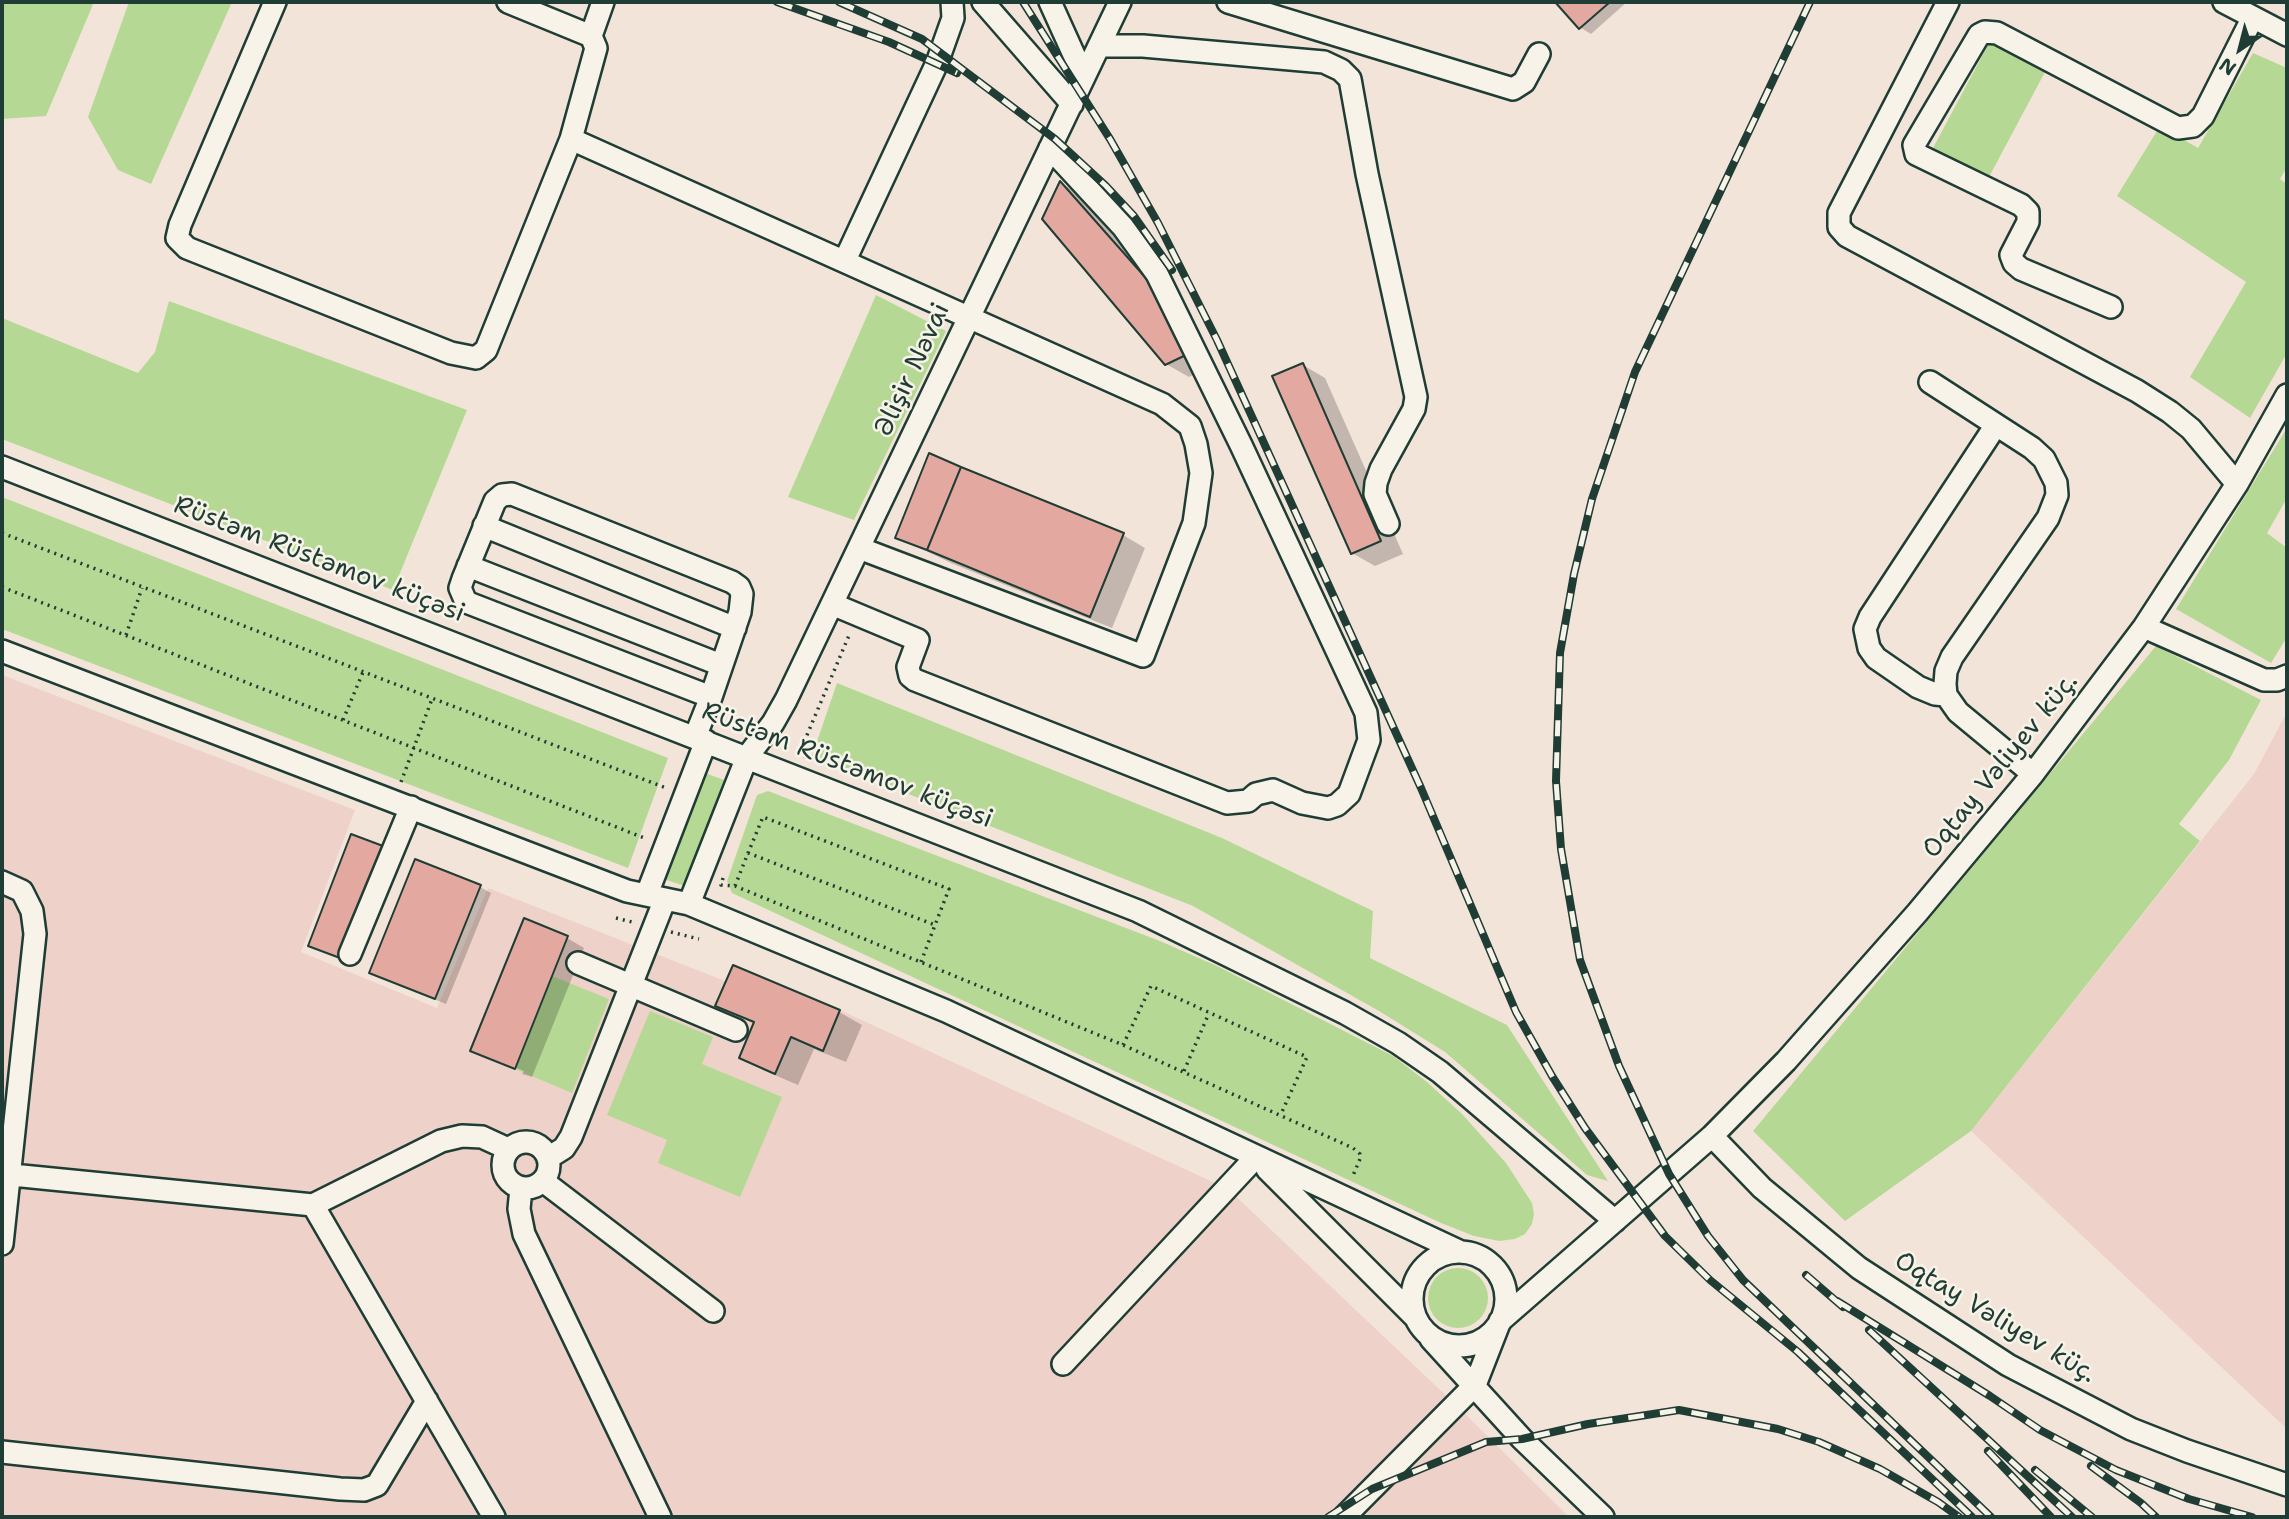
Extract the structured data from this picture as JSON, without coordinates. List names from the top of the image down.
{
  "streets": {
    "street": ["Əlişir Nəvai", "Rüstəm Rüstəmov küçəsi", "Oqtay Vəliyev küç."]
  },
  "crossings": [
    ["Əlişir Nəvai", "Rüstəm Rüstəmov küçəsi"],
    ["Rüstəm Rüstəmov küçəsi", "Oqtay Vəliyev küç."]
  ],
  "north": "bottom left"
}
